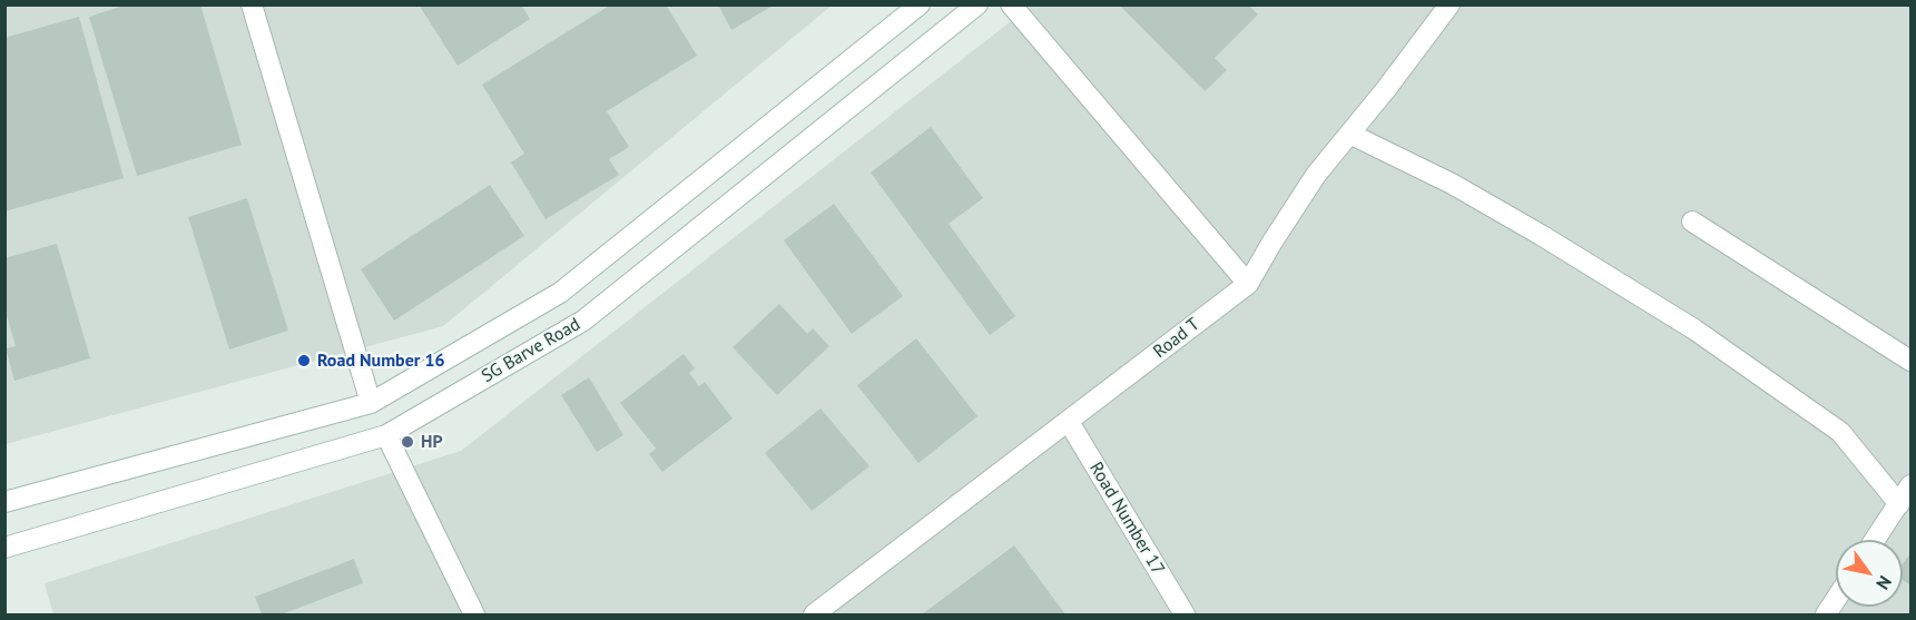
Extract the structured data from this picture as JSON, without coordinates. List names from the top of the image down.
{
  "streets": {
    "street": ["Road T", "SG Barve Road", "Road Number 17"]
  },
  "crossings": [
    ["Road T", "Road Number 17"]
  ],
  "places": ["Road Number 16", "HP"],
  "north": "bottom right"
}
